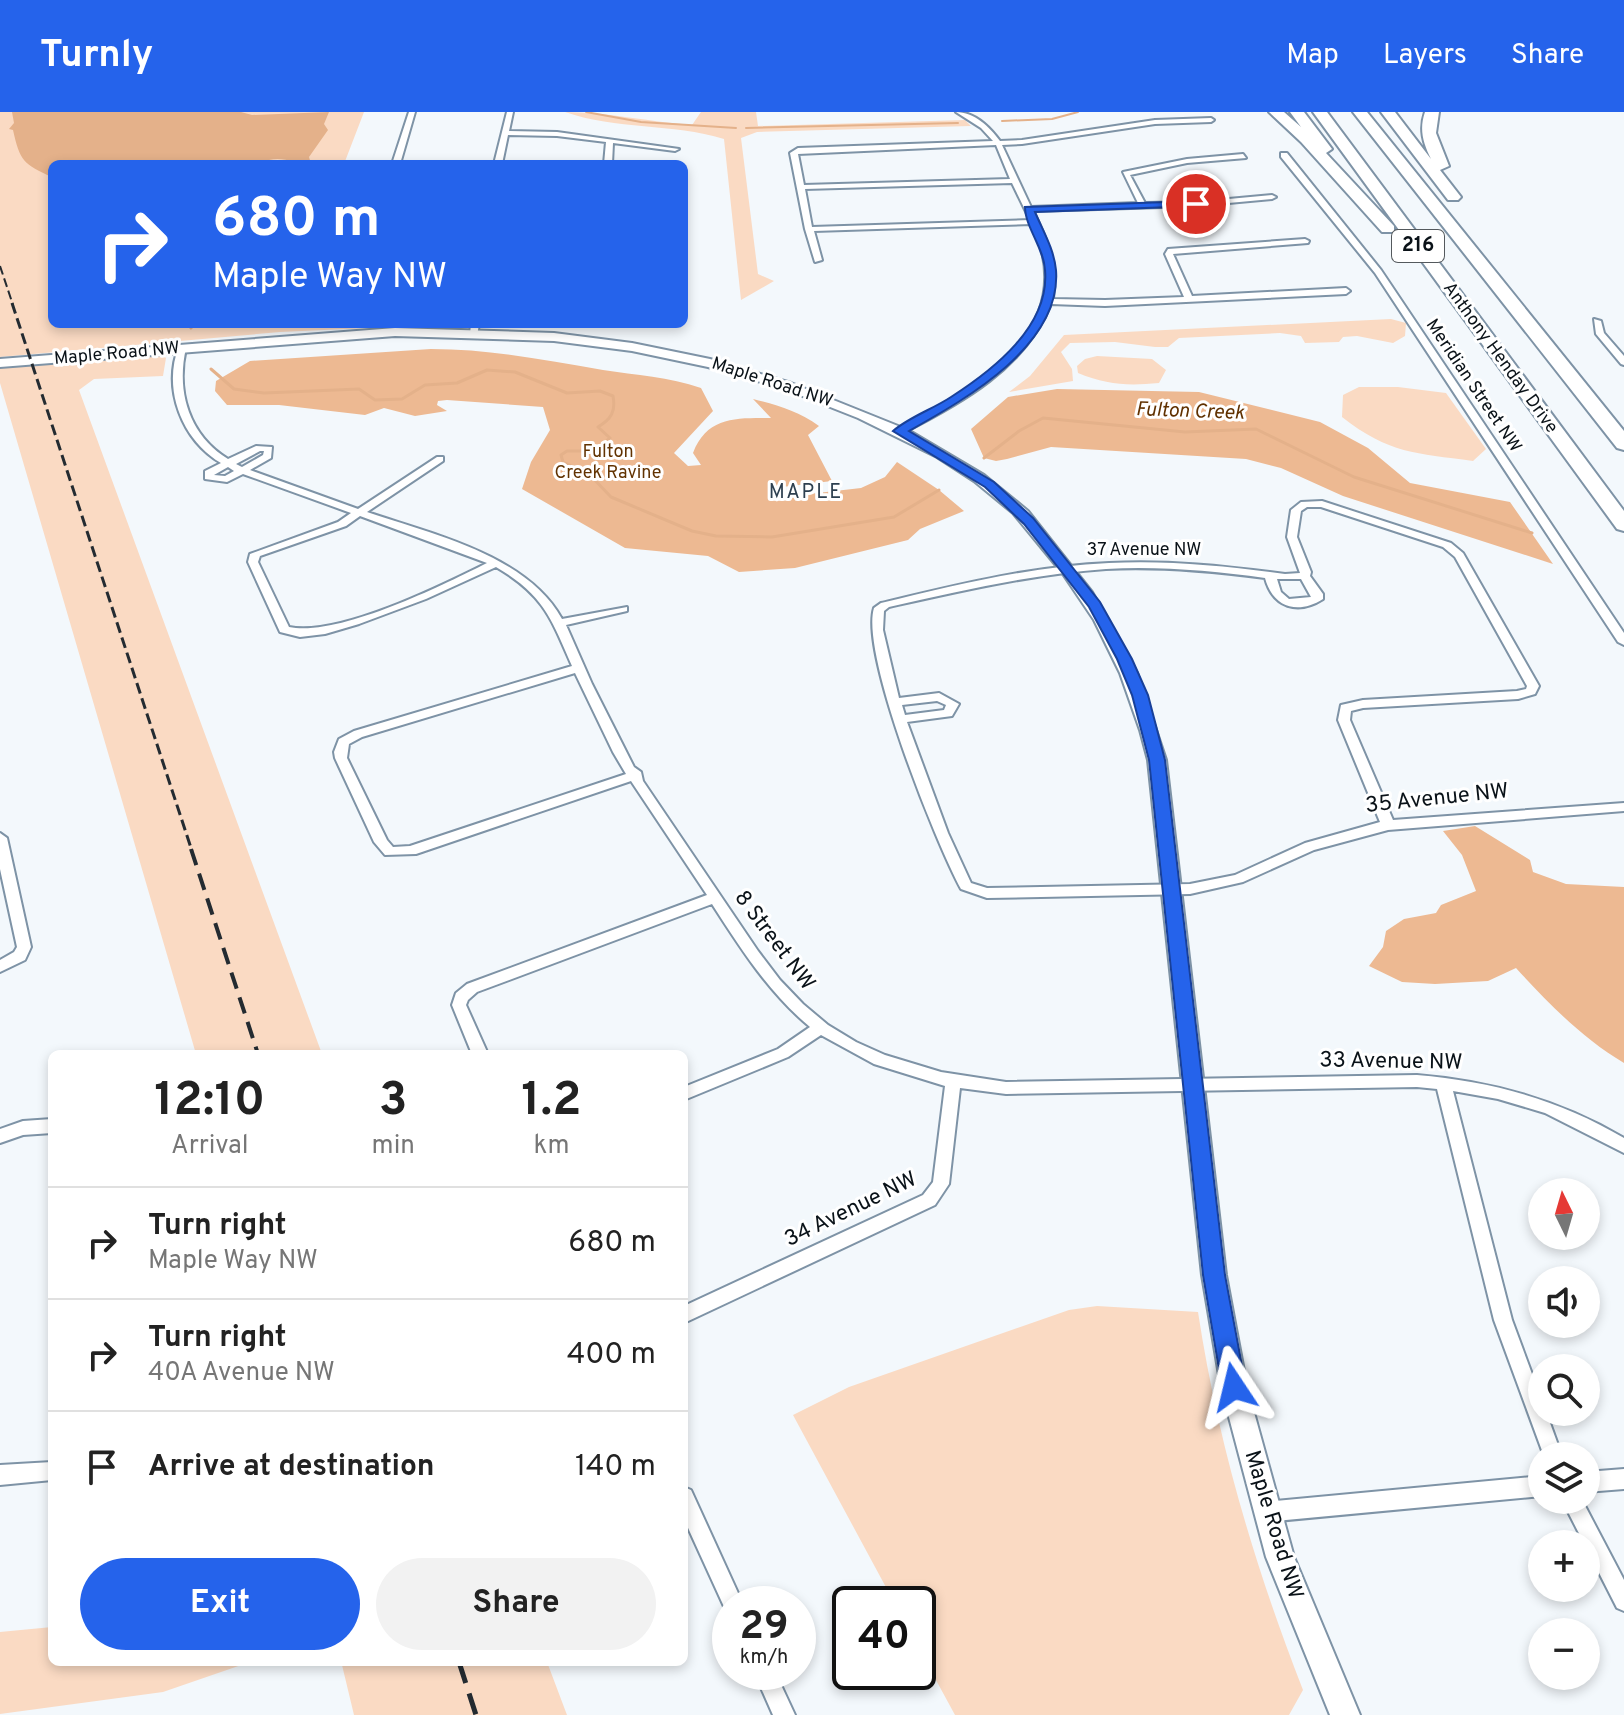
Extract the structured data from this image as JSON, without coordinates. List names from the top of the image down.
{
  "streets": {
    "highway": ["216", "Anthony Henday Drive"],
    "street": [
      "Maple Road NW",
      "Meridian Street NW",
      "37 Avenue NW",
      "35 Avenue NW",
      "8 Street NW",
      "33 Avenue NW",
      "34 Avenue NW"
    ]
  },
  "crossings": [
    ["Maple Road NW", "37 Avenue NW"],
    ["Maple Road NW", "35 Avenue NW"],
    ["Maple Road NW", "8 Street NW"],
    ["Maple Road NW", "33 Avenue NW"],
    ["8 Street NW", "33 Avenue NW"],
    ["8 Street NW", "34 Avenue NW"]
  ],
  "districts": ["MAPLE"],
  "water": ["Fulton Creek"],
  "parks": ["Fulton Creek Ravine"],
  "north": "top",
  "page": {
    "header": "Turnly",
    "nav": ["Map", "Layers", "Share"],
    "turn": ["680 m", "Maple Way NW"],
    "eta": [
      "12:10",
      "Arrival",
      "3",
      "min",
      "1.2",
      "km"
    ],
    "map_buttons": ["+", "−"],
    "list": [
      {
        "name": "Turn right",
        "note": "Maple Way NW",
        "value": "680 m"
      },
      {
        "name": "Turn right",
        "note": "40A Avenue NW",
        "value": "400 m"
      },
      {
        "name": "Arrive at destination",
        "value": "140 m"
      }
    ],
    "buttons": ["Exit", "Share"],
    "speed": "29 km/h",
    "limit": "40"
  }
}
